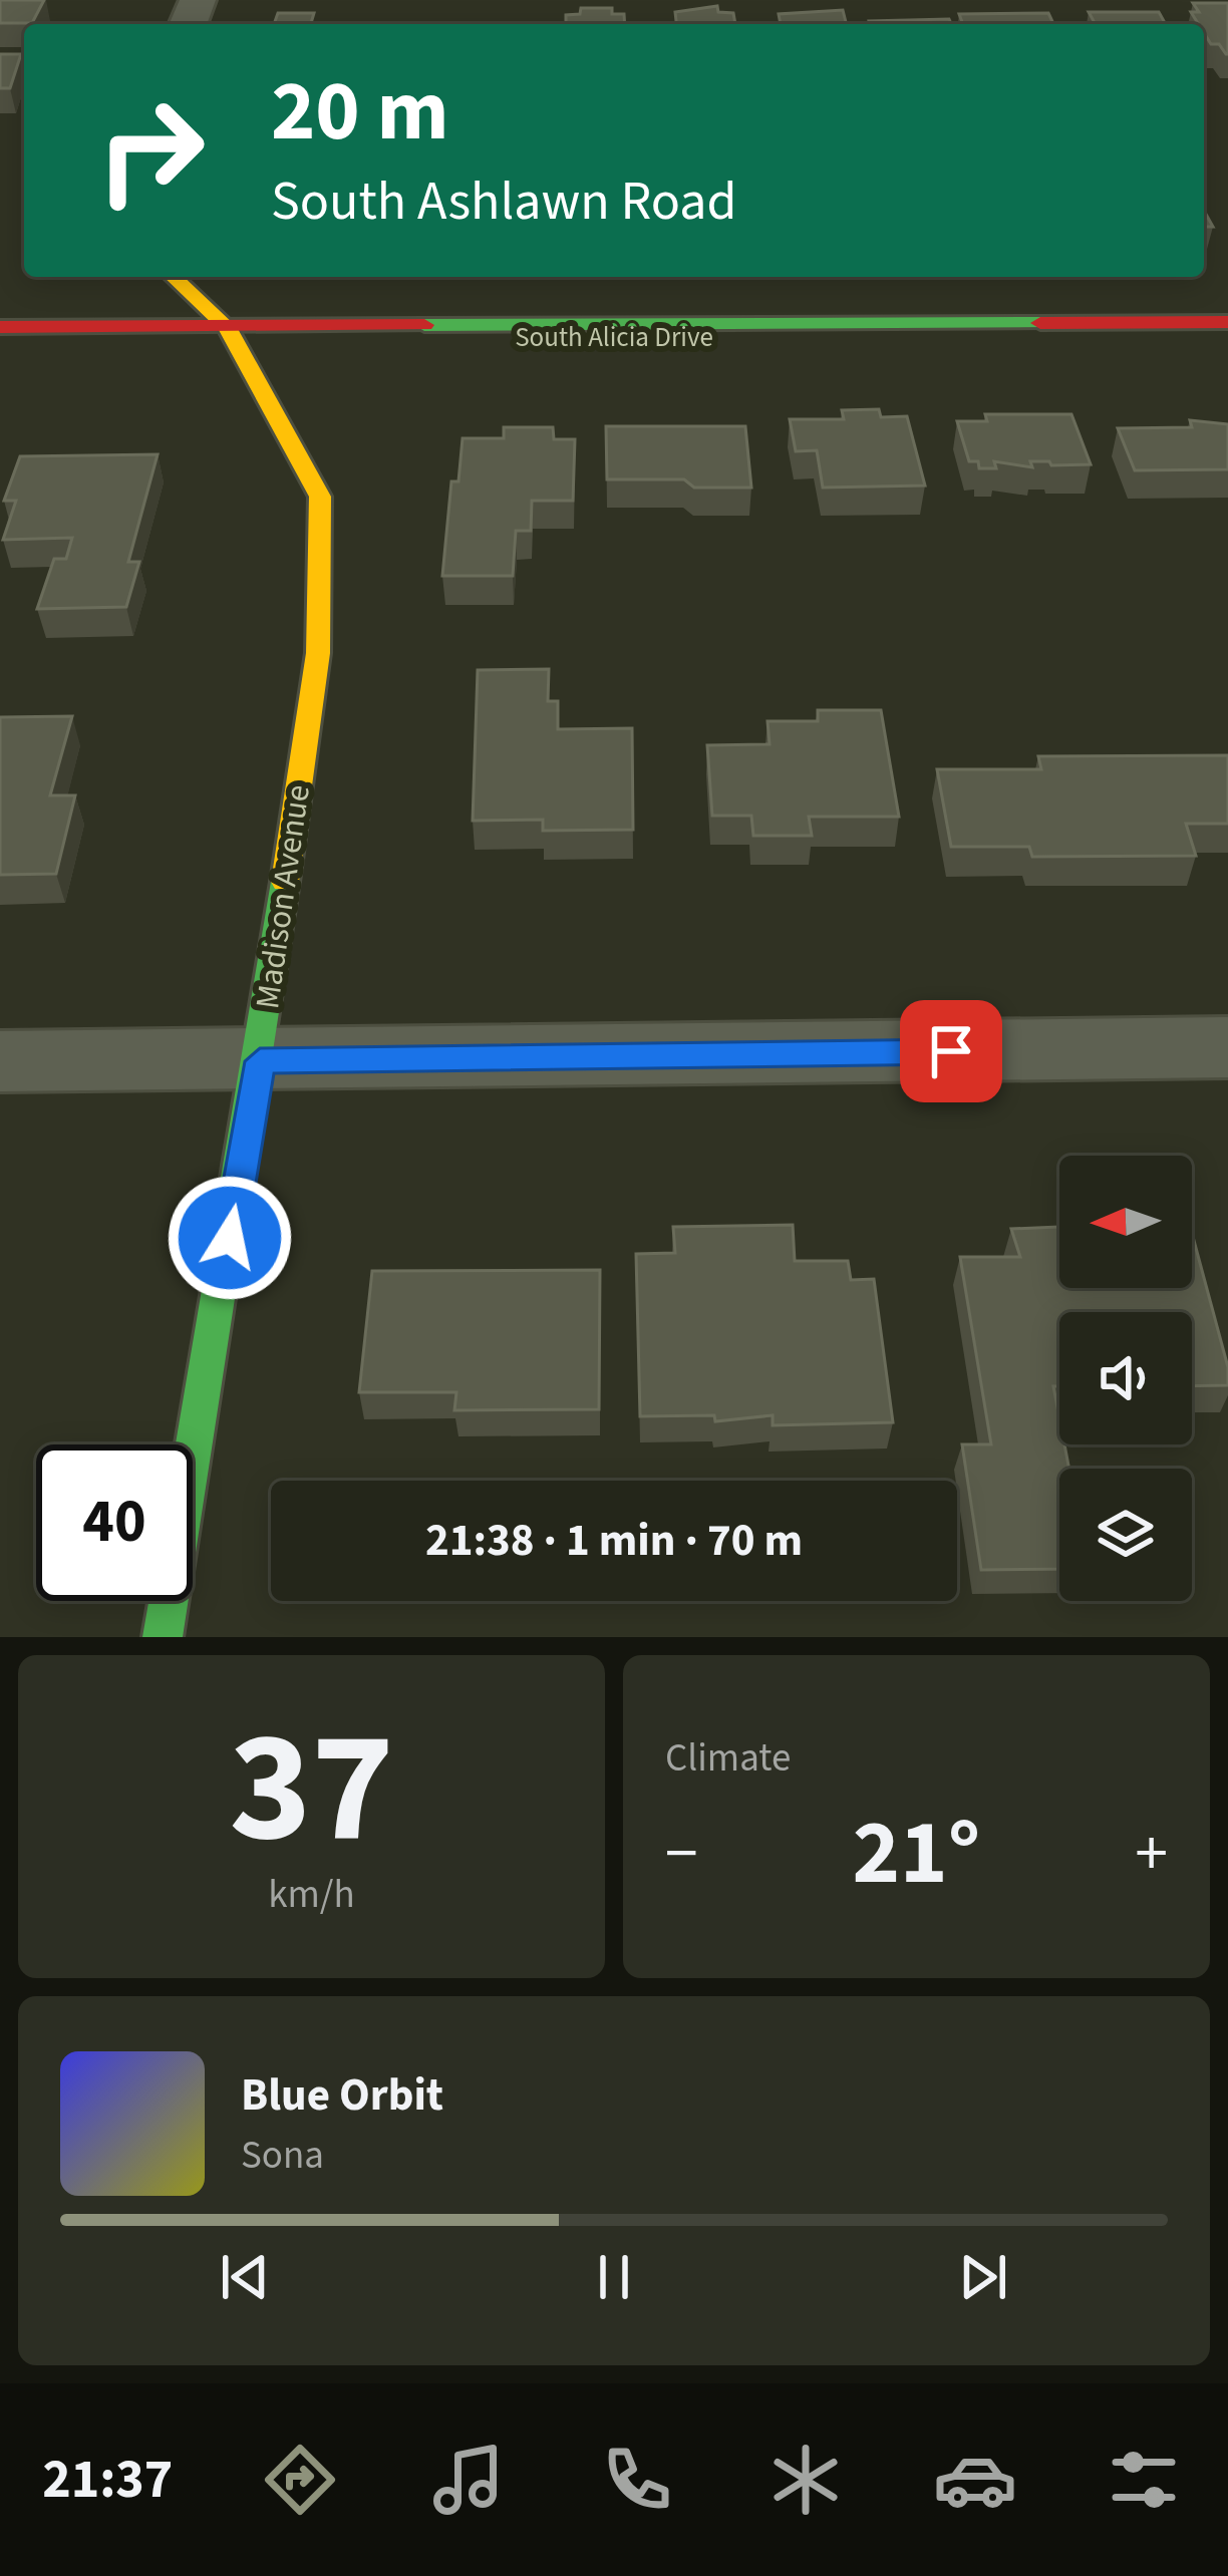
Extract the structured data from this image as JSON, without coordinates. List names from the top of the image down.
{
  "streets": {
    "street": ["South Alicia Drive", "Madison Avenue"]
  },
  "crossings": [
    ["South Alicia Drive", "Madison Avenue"]
  ],
  "north": "left",
  "page": {
    "turn": ["20 m", "South Ashlawn Road"],
    "limit": "40",
    "trip": "21:38 · 1 min · 70 m",
    "tile": [
      ["37", "km/h"],
      "Climate"
    ],
    "heat": ["−", "21°", "+"],
    "song": ["Blue Orbit", "Sona"],
    "tabs": "21:37"
  }
}
